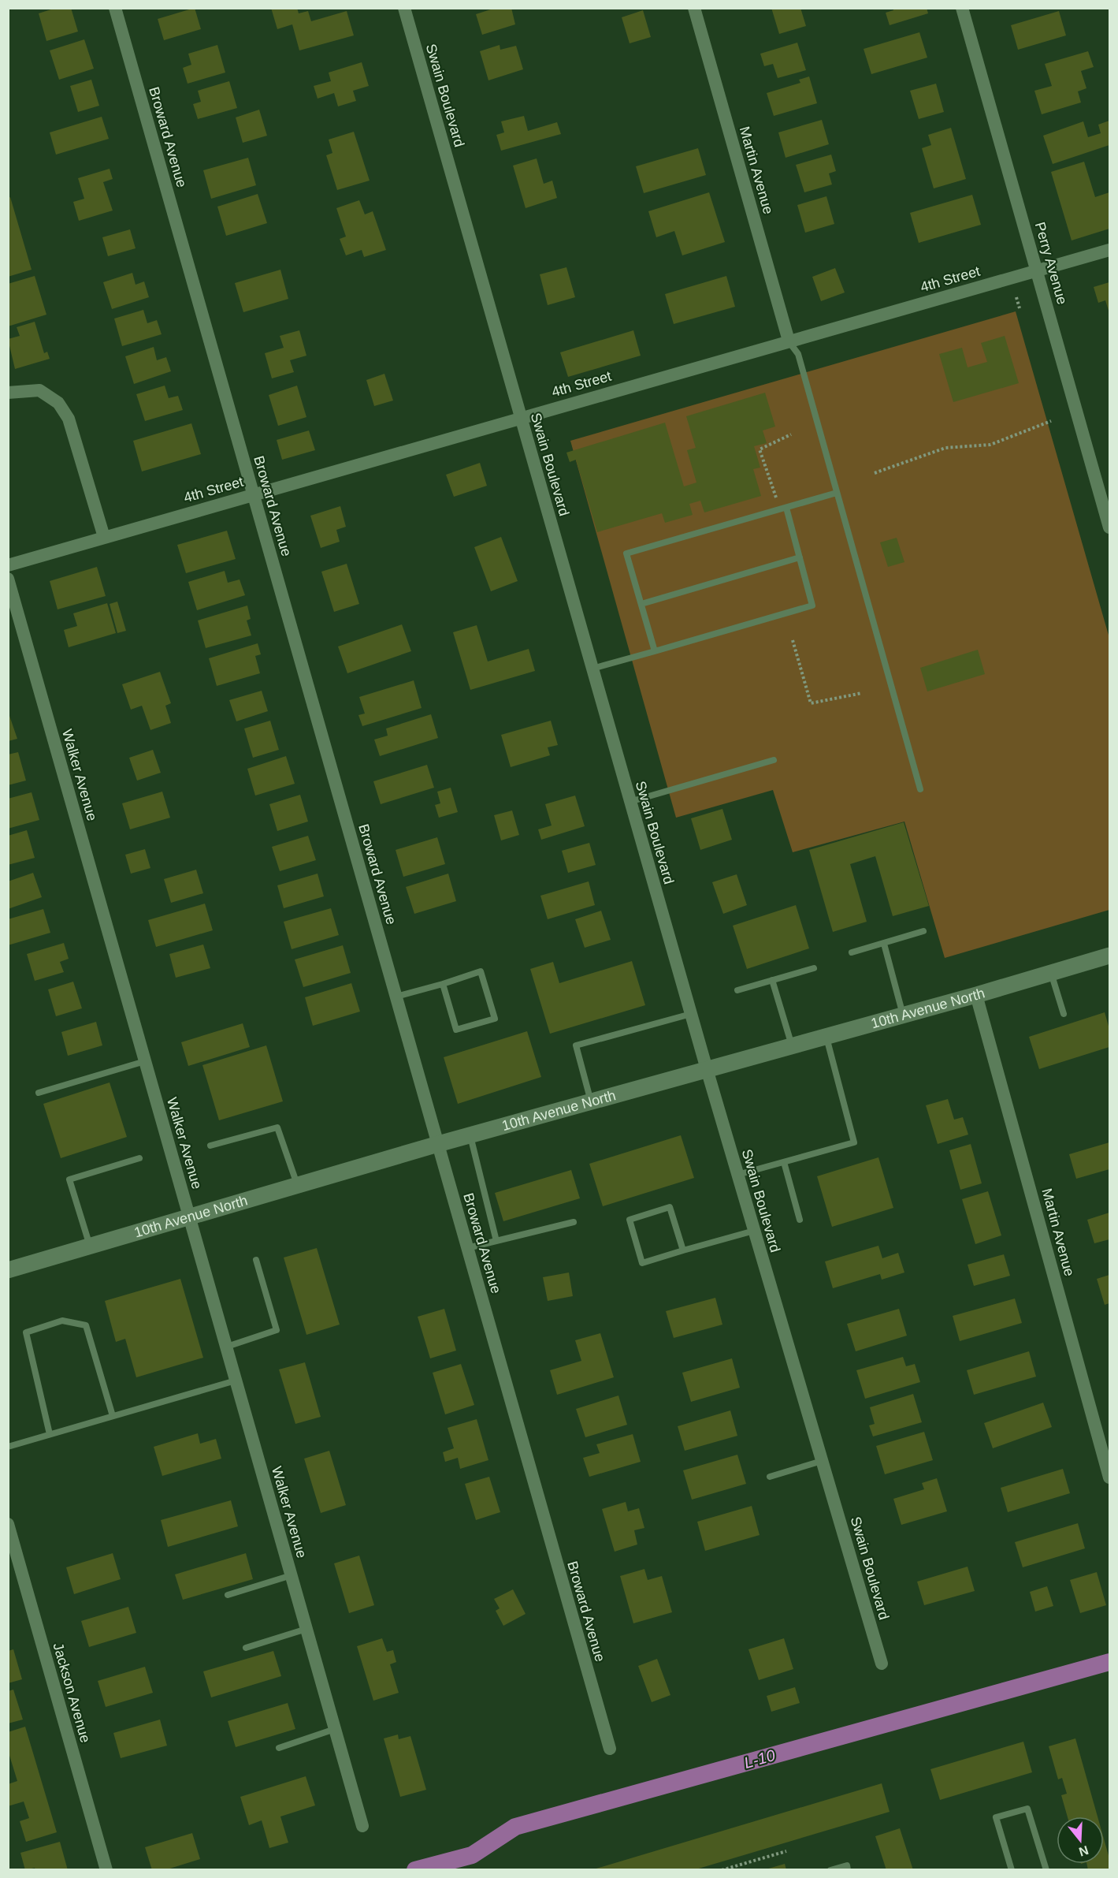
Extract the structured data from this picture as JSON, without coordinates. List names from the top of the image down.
{
  "streets": {
    "street": [
      "Swain Boulevard",
      "Broward Avenue",
      "Martin Avenue",
      "Perry Avenue",
      "4th Street",
      "Walker Avenue",
      "10th Avenue North",
      "Jackson Avenue"
    ]
  },
  "crossings": [
    ["Swain Boulevard", "4th Street"],
    ["Swain Boulevard", "10th Avenue North"],
    ["Broward Avenue", "4th Street"],
    ["Broward Avenue", "10th Avenue North"],
    ["Martin Avenue", "4th Street"],
    ["Martin Avenue", "10th Avenue North"],
    ["Perry Avenue", "4th Street"],
    ["Walker Avenue", "10th Avenue North"]
  ],
  "water": ["L-10"],
  "north": "bottom"
}
